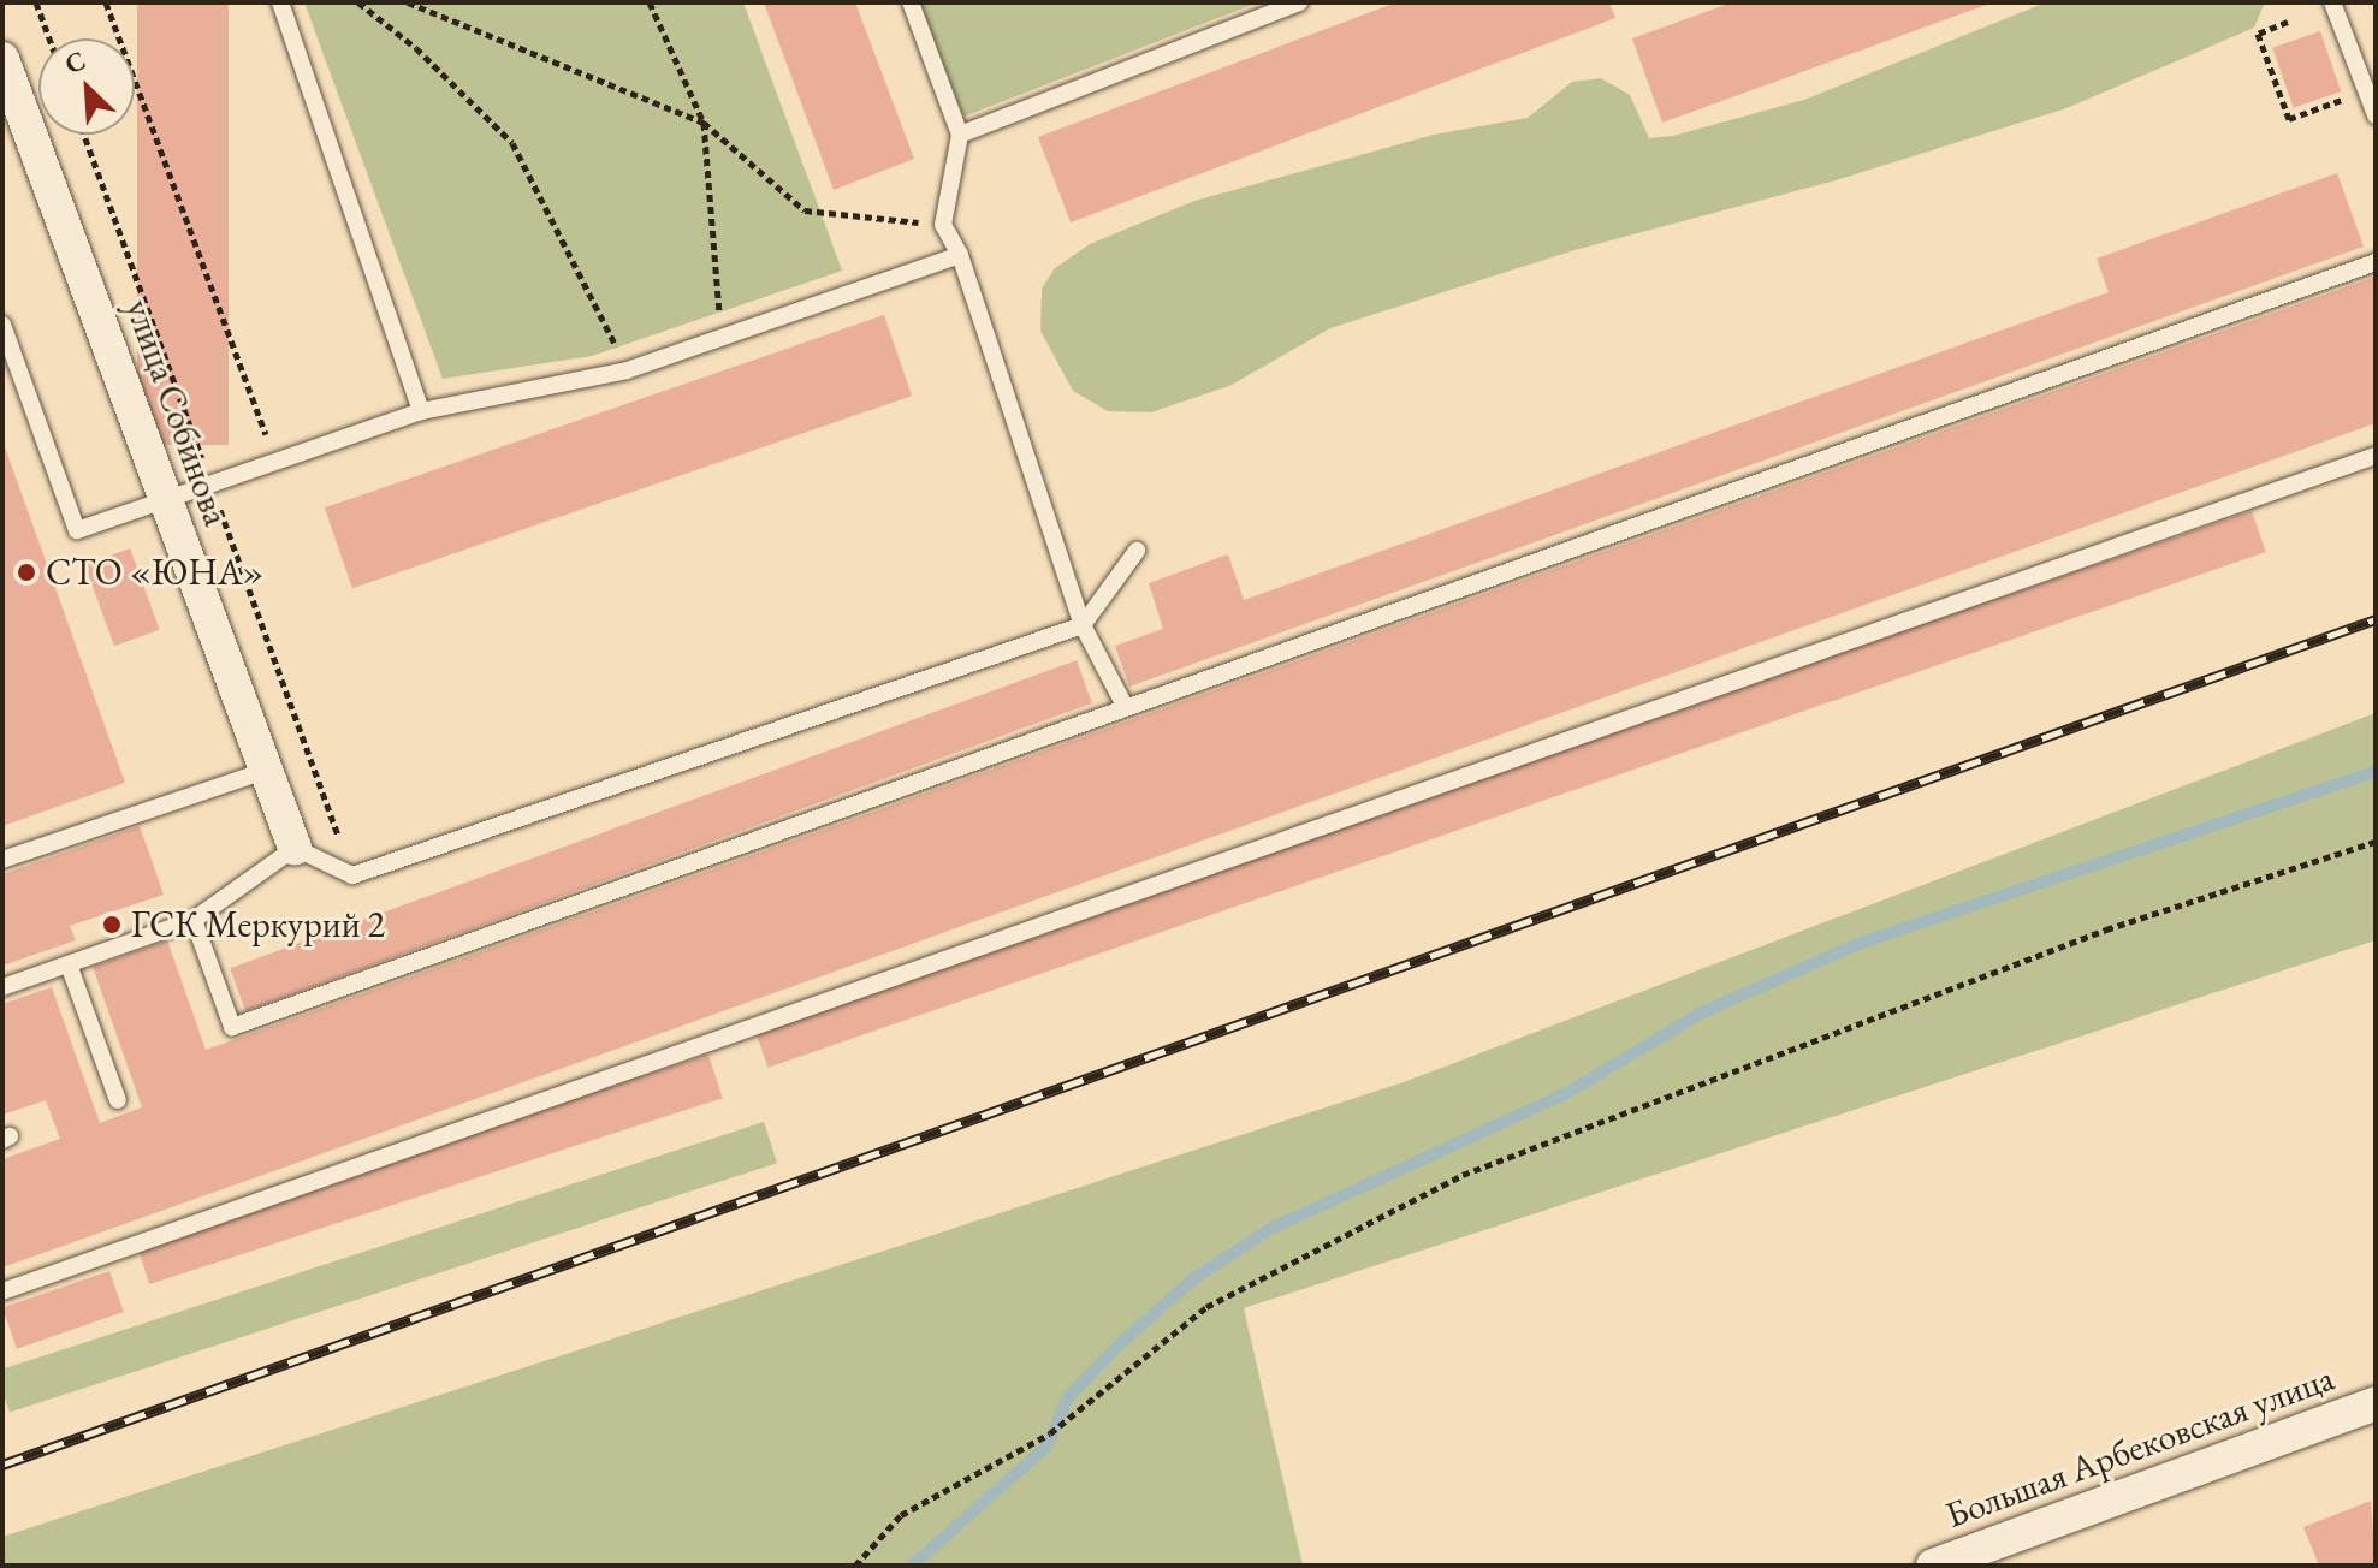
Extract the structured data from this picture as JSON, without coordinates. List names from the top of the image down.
{
  "streets": {
    "street": ["улица Собинова", "Большая Арбековская улица"]
  },
  "places": ["СТО «ЮНА»", "ГСК Меркурий 2"],
  "north": "top left"
}
